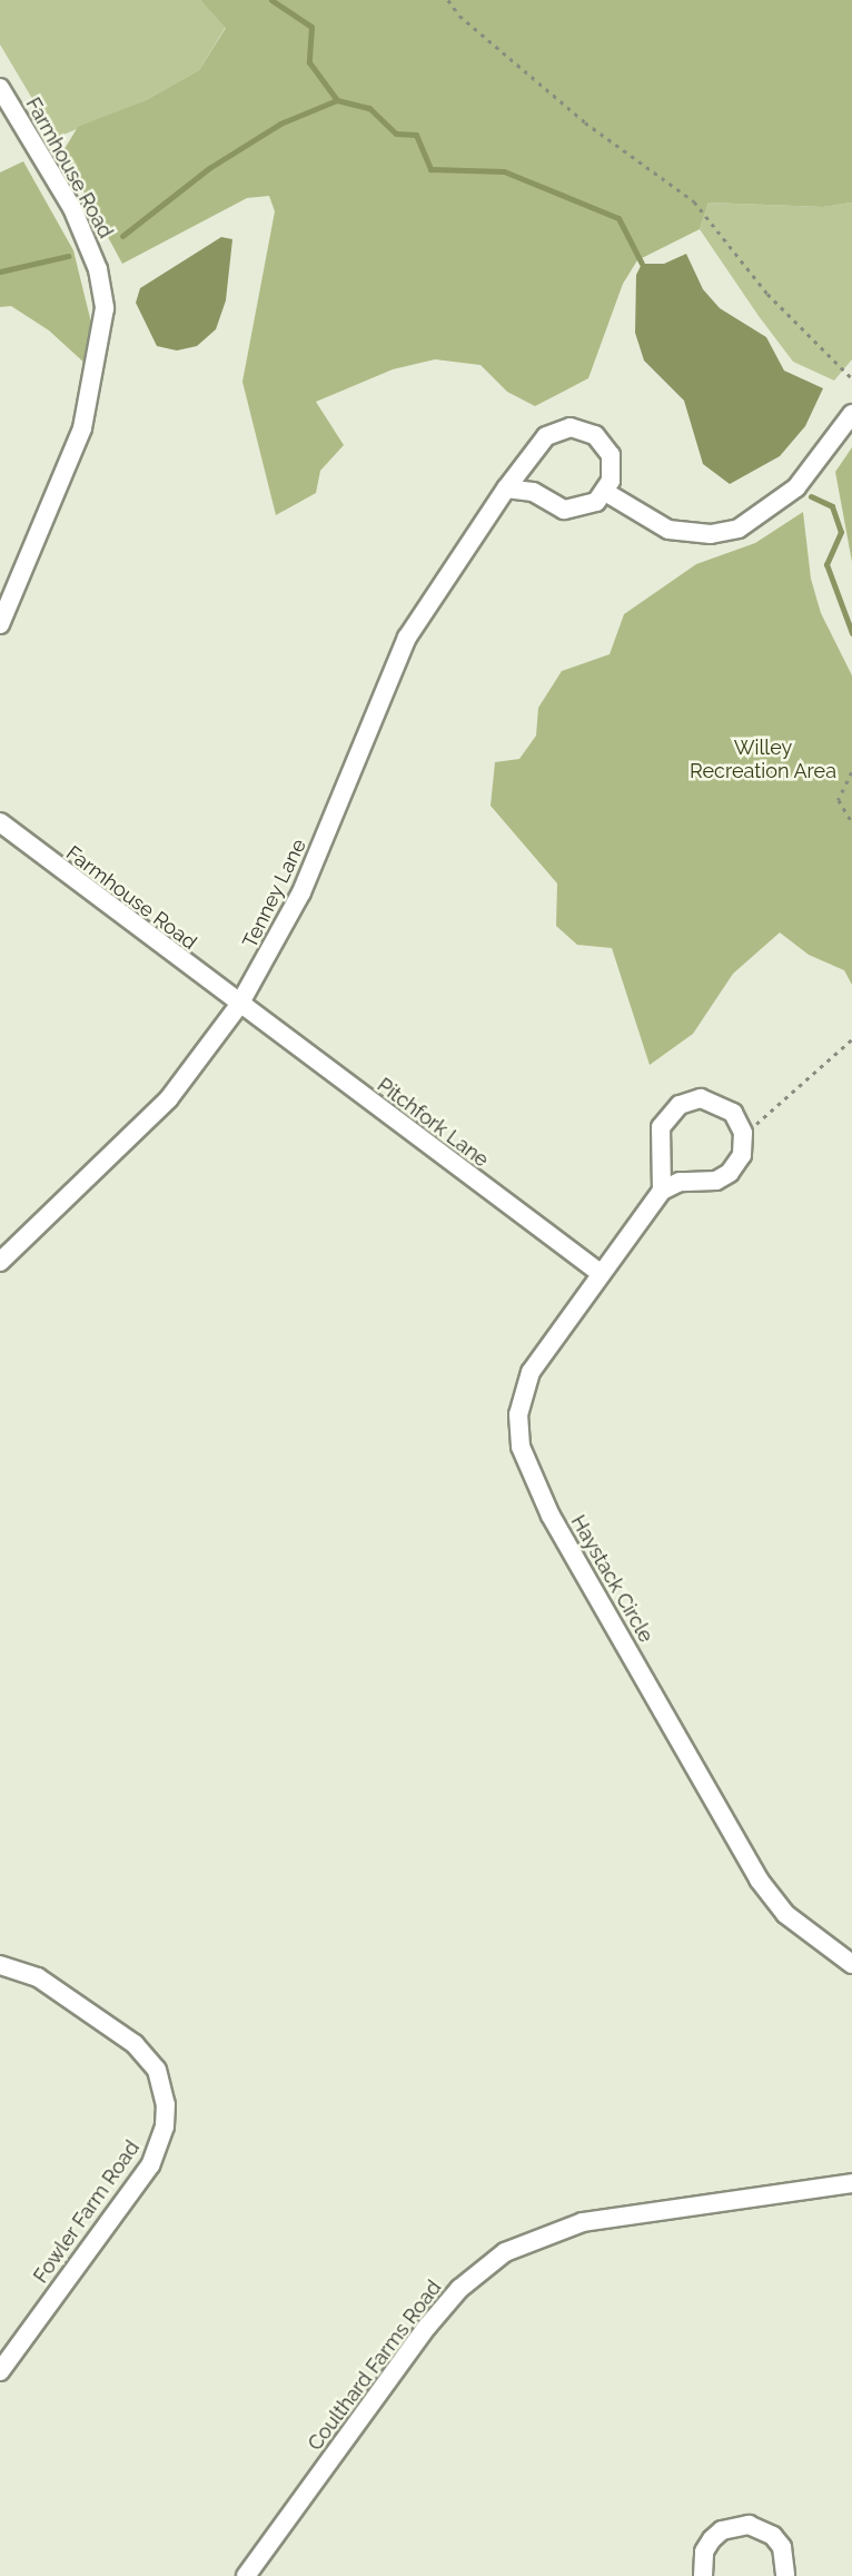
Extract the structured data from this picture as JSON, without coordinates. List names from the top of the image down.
{
  "streets": {
    "street": [
      "Farmhouse Road",
      "Tenney Lane",
      "Pitchfork Lane",
      "Haystack Circle",
      "Fowler Farm Road",
      "Coulthard Farms Road"
    ]
  },
  "crossings": [
    ["Farmhouse Road", "Tenney Lane"],
    ["Farmhouse Road", "Pitchfork Lane"],
    ["Tenney Lane", "Pitchfork Lane"],
    ["Pitchfork Lane", "Haystack Circle"]
  ],
  "parks": ["Willey Recreation Area"]
}
